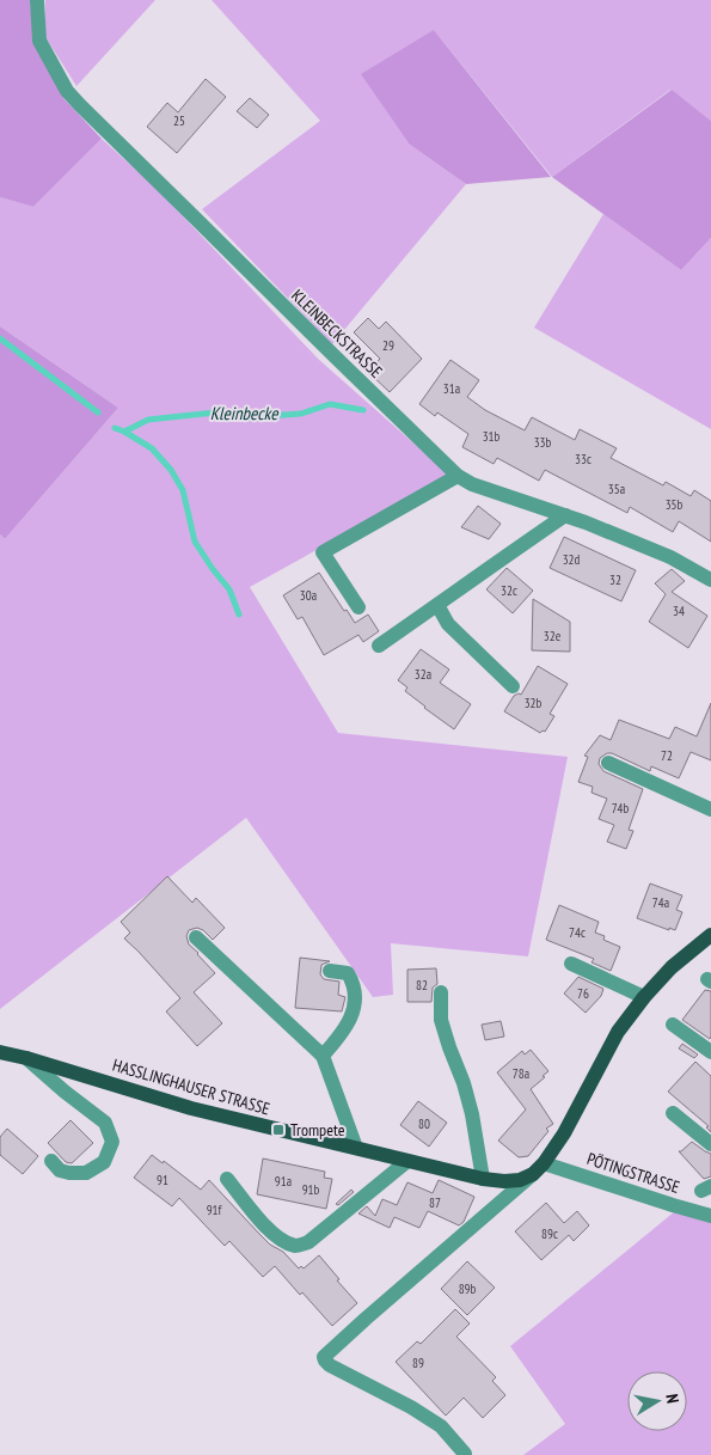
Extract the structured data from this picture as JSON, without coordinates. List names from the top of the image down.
{
  "streets": {
    "main road": ["HASSLINGHAUSER STRASSE"],
    "street": ["KLEINBECKSTRASSE", "PÖTINGSTRASSE"]
  },
  "crossings": [
    ["HASSLINGHAUSER STRASSE", "PÖTINGSTRASSE"]
  ],
  "water": ["Kleinbecke"],
  "places": {
    "transit": ["Trompete"]
  },
  "house_numbers": [
    "25",
    "29",
    "31a",
    "31b",
    "33b",
    "33c",
    "35a",
    "35b",
    "32d",
    "32",
    "32c",
    "30a",
    "34",
    "32e",
    "32a",
    "32b",
    "72",
    "74b",
    "74a",
    "74c",
    "82",
    "76",
    "78a",
    "80",
    "91",
    "91a",
    "91b",
    "87",
    "91f",
    "89c",
    "89b",
    "89"
  ],
  "north": "right"
}
